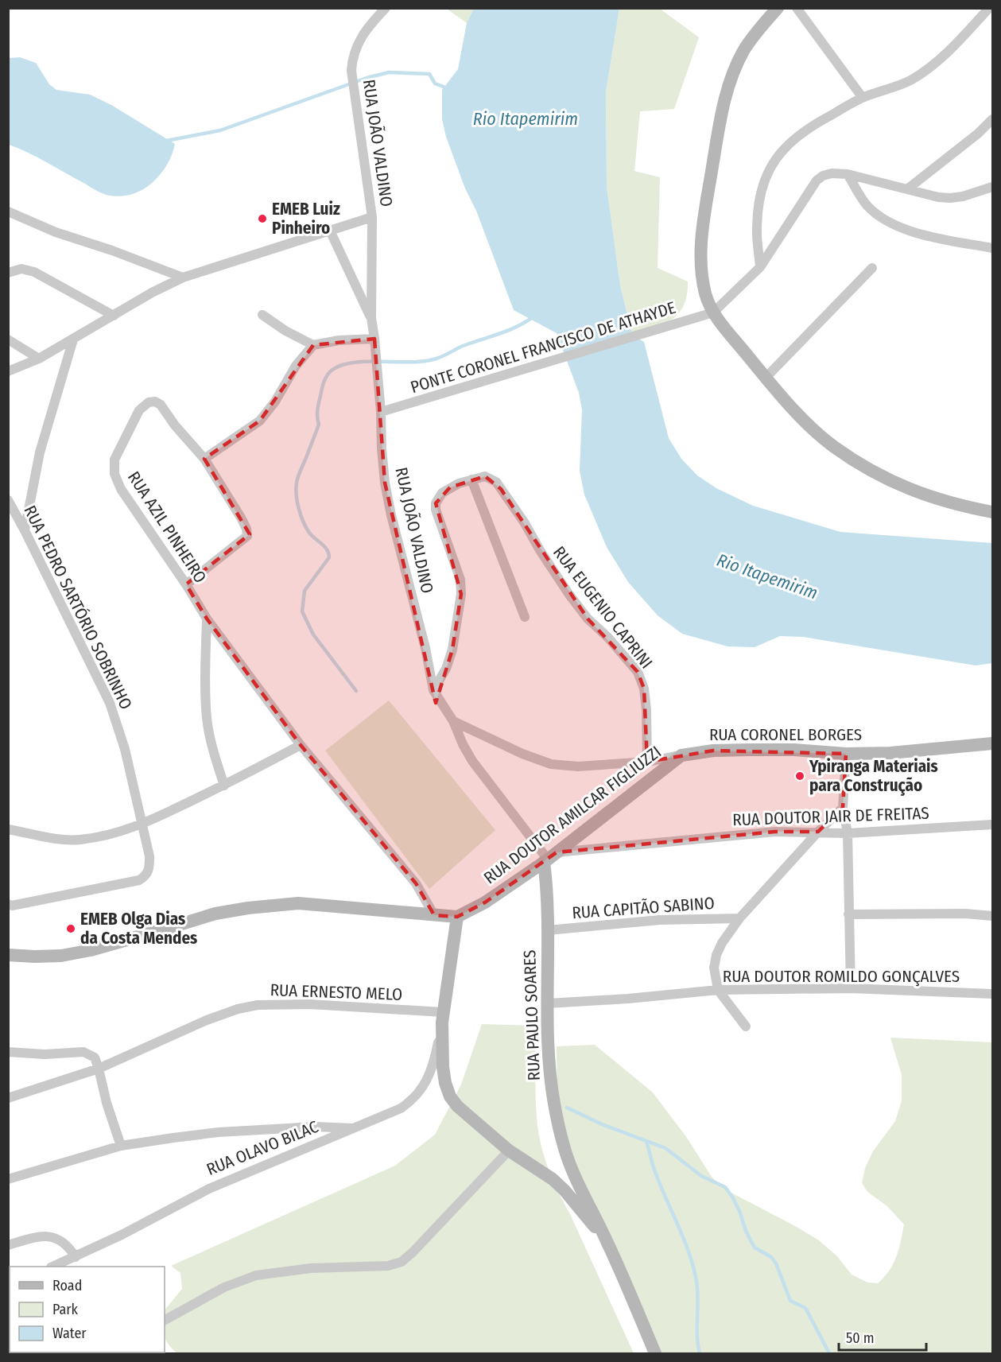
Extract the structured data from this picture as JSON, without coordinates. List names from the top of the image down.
{
  "streets": {
    "street": [
      "RUA JOÃO VALDINO",
      "PONTE CORONEL FRANCISCO DE ATHAYDE",
      "RUA AZIL PINHEIRO",
      "RUA PEDRO SARTÓRIO SOBRINHO",
      "RUA EUGENIO CAPRINI",
      "RUA CORONEL BORGES",
      "RUA DOUTOR AMILCAR FIGLIUZZI",
      "RUA DOUTOR JAIR DE FREITAS",
      "RUA CAPITÃO SABINO",
      "RUA DOUTOR ROMILDO GONÇALVES",
      "RUA ERNESTO MELO",
      "RUA PAULO SOARES",
      "RUA OLAVO BILAC"
    ]
  },
  "crossings": [
    ["RUA JOÃO VALDINO", "PONTE CORONEL FRANCISCO DE ATHAYDE"],
    ["RUA EUGENIO CAPRINI", "RUA CORONEL BORGES"],
    ["RUA CORONEL BORGES", "RUA DOUTOR AMILCAR FIGLIUZZI"],
    ["RUA DOUTOR AMILCAR FIGLIUZZI", "RUA DOUTOR JAIR DE FREITAS"],
    ["RUA DOUTOR AMILCAR FIGLIUZZI", "RUA PAULO SOARES"],
    ["RUA DOUTOR AMILCAR FIGLIUZZI", "RUA OLAVO BILAC"],
    ["RUA DOUTOR JAIR DE FREITAS", "RUA PAULO SOARES"],
    ["RUA CAPITÃO SABINO", "RUA PAULO SOARES"],
    ["RUA DOUTOR ROMILDO GONÇALVES", "RUA PAULO SOARES"],
    ["RUA ERNESTO MELO", "RUA OLAVO BILAC"],
    ["RUA PAULO SOARES", "RUA OLAVO BILAC"]
  ],
  "water": ["Rio Itapemirim"],
  "places": ["EMEB Luiz Pinheiro", "Ypiranga Materiais para Construção", "EMEB Olga Dias da Costa Mendes"],
  "legend": ["Road", "Park", "Water"],
  "scale_bar": "50 m"
}
